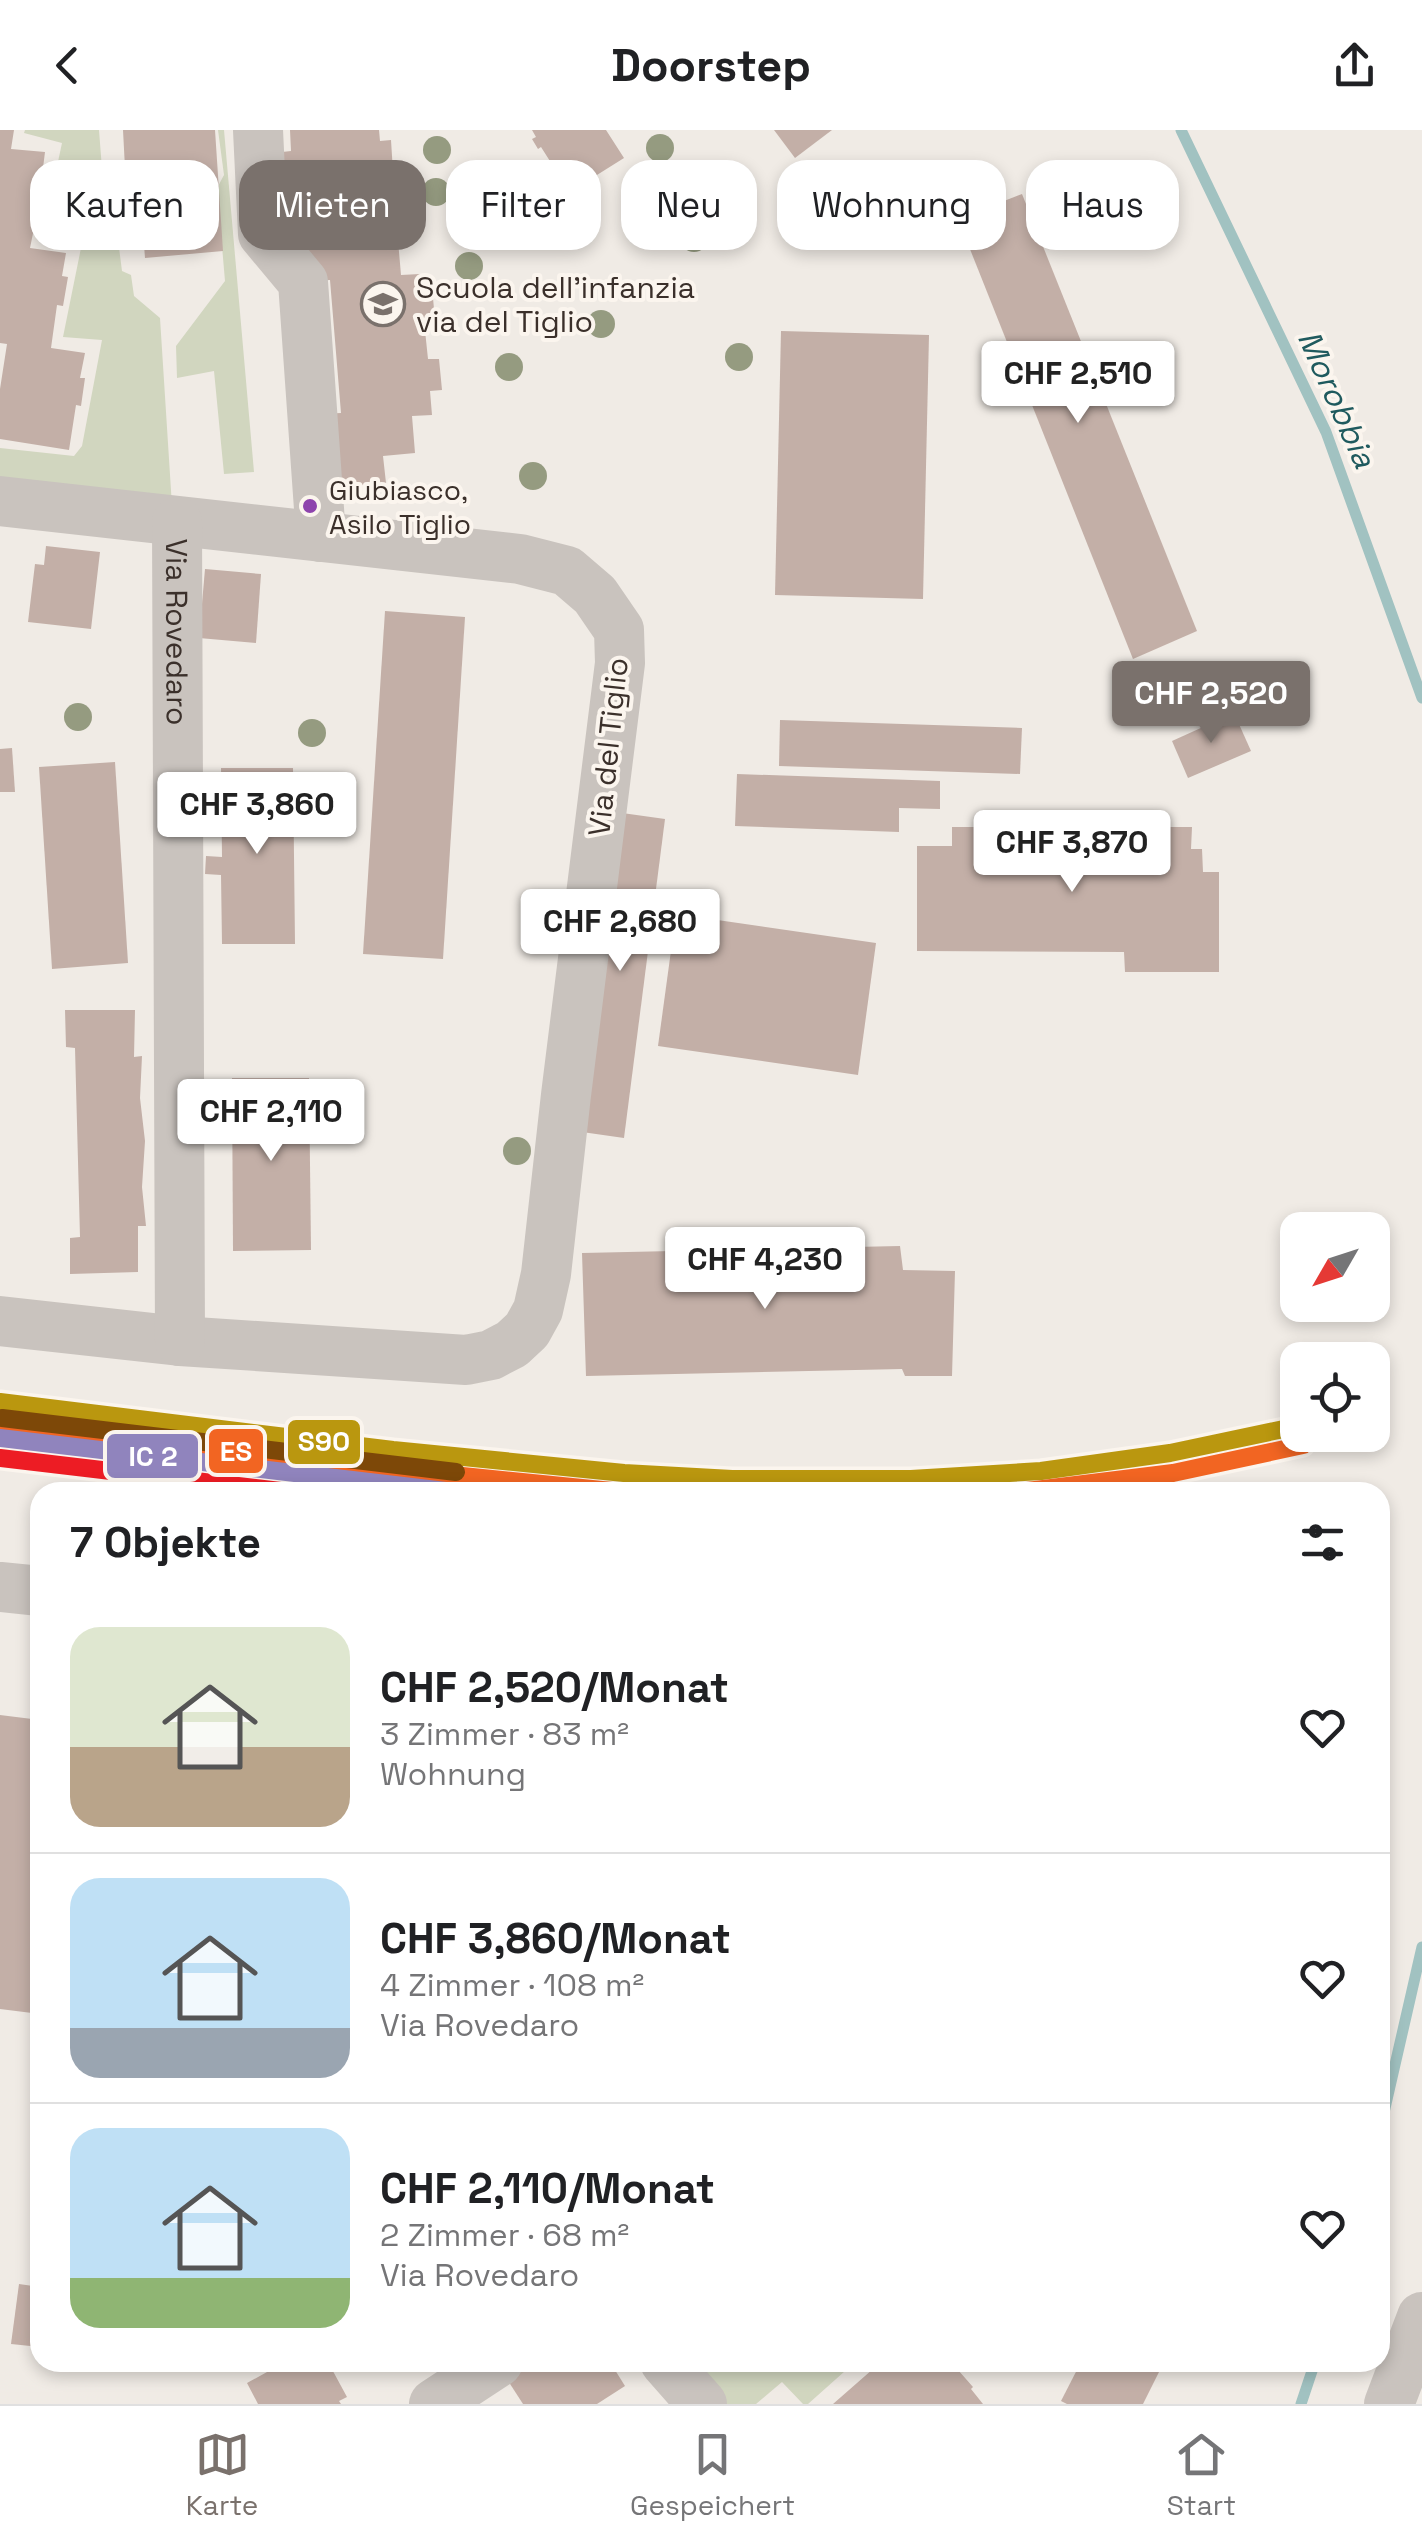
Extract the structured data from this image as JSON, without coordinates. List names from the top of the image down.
{
  "streets": {
    "street": ["Via Rovedaro", "Via del Tiglio"]
  },
  "crossings": [
    ["Via Rovedaro", "Via del Tiglio"]
  ],
  "water": ["Morobbia"],
  "places": {
    "school or university": ["Scuola dell’infanzia via del Tiglio"],
    "other": ["Giubiasco, Asilo Tiglio"]
  },
  "lines": ["transit line S90", "transit line ES"],
  "north": "bottom left",
  "page": {
    "header": "Doorstep",
    "chip": [
      "Kaufen",
      "Mieten",
      "Filter",
      "Neu",
      "Wohnung",
      "Haus"
    ],
    "price": [
      "CHF 2,510",
      "CHF 2,520",
      "CHF 3,860",
      "CHF 3,870",
      "CHF 2,680",
      "CHF 2,110",
      "CHF 4,230"
    ],
    "heading": "7 Objekte",
    "list": [
      {
        "name": "CHF 2,520/Monat",
        "note": "3 Zimmer · 83 m² · Wohnung"
      },
      {
        "name": "CHF 3,860/Monat",
        "note": "4 Zimmer · 108 m² · Via Rovedaro"
      },
      {
        "name": "CHF 2,110/Monat",
        "note": "2 Zimmer · 68 m² · Via Rovedaro"
      }
    ],
    "tabs": ["Karte", "Gespeichert", "Start"]
  }
}
